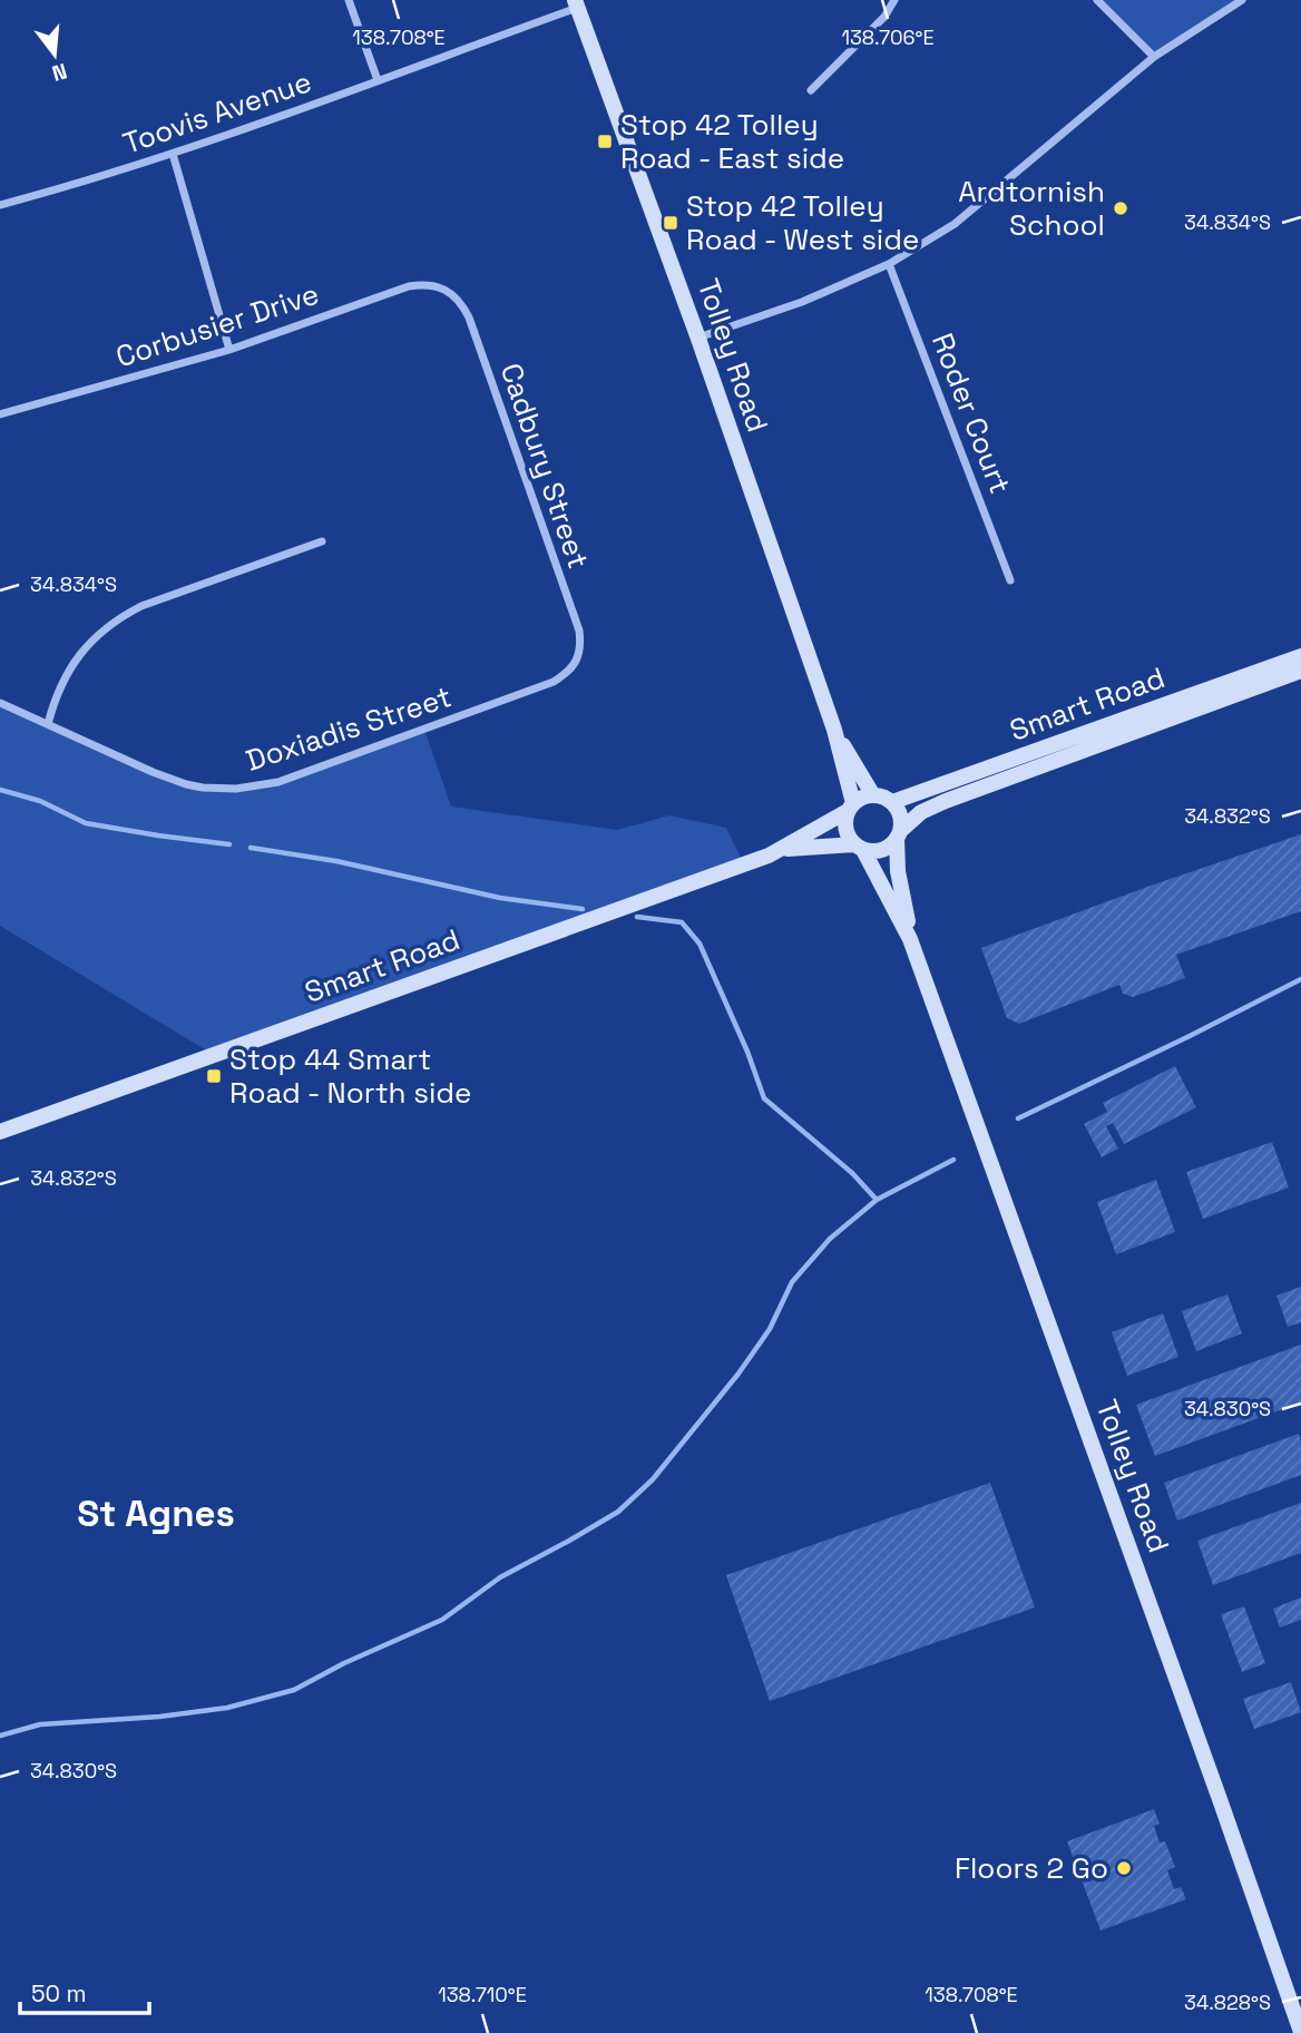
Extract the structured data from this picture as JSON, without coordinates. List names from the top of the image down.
{
  "streets": {
    "main road": ["Tolley Road", "Smart Road"],
    "street": [
      "Toovis Avenue",
      "Corbusier Drive",
      "Roder Court",
      "Cadbury Street",
      "Doxiadis Street"
    ]
  },
  "crossings": [
    ["Toovis Avenue", "Tolley Road"],
    ["Corbusier Drive", "Cadbury Street"],
    ["Tolley Road", "Smart Road"],
    ["Cadbury Street", "Doxiadis Street"]
  ],
  "districts": ["St Agnes"],
  "places": {
    "transit": ["Stop 42 Tolley Road - East side", "Stop 42 Tolley Road - West side", "Stop 44 Smart Road - North side"],
    "other": ["Ardtornish School", "Floors 2 Go"]
  },
  "scale_bar": "50 m",
  "north": "bottom",
  "coordinates": [
    "138.708°E",
    "138.706°E",
    "34.834°S",
    "34.832°S",
    "34.830°S",
    "138.710°E",
    "34.828°S"
  ]
}
